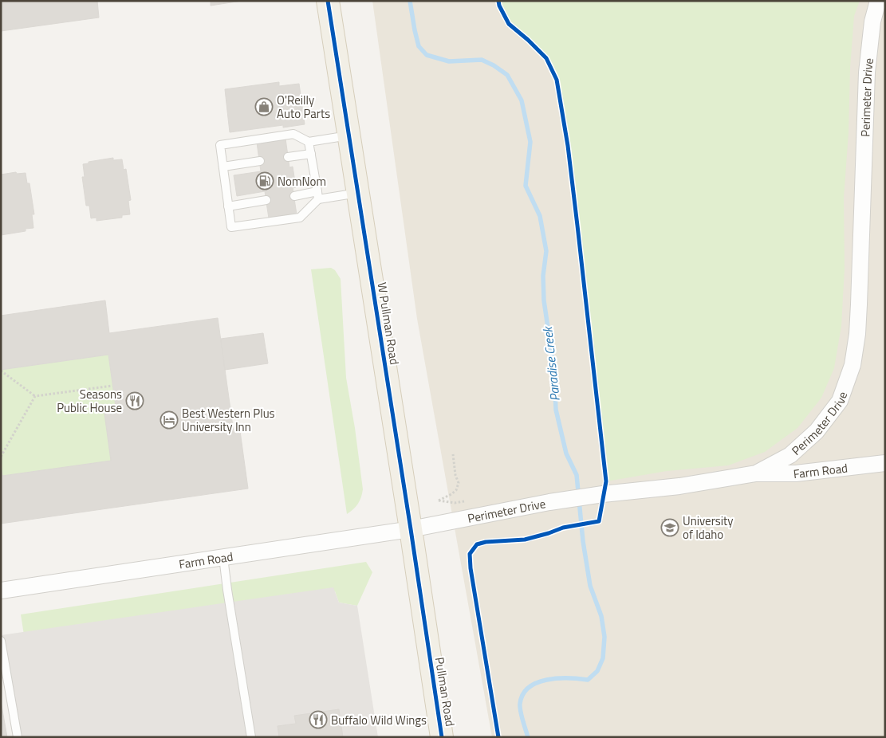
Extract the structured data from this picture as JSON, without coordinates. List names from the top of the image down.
{
  "streets": {
    "main road": ["W Pullman Road", "Pullman Road"],
    "street": ["Perimeter Drive", "Farm Road"]
  },
  "crossings": [
    ["Perimeter Drive", "W Pullman Road"],
    ["Perimeter Drive", "Farm Road"],
    ["W Pullman Road", "Farm Road"],
    ["W Pullman Road", "Pullman Road"]
  ],
  "water": ["Paradise Creek"],
  "places": {
    "shop": ["O'Reilly Auto Parts"],
    "fuel station": ["NomNom"],
    "restaurant": ["Seasons Public House", "Buffalo Wild Wings"],
    "hotel": ["Best Western Plus University Inn"],
    "school or university": ["University of Idaho"]
  }
}
